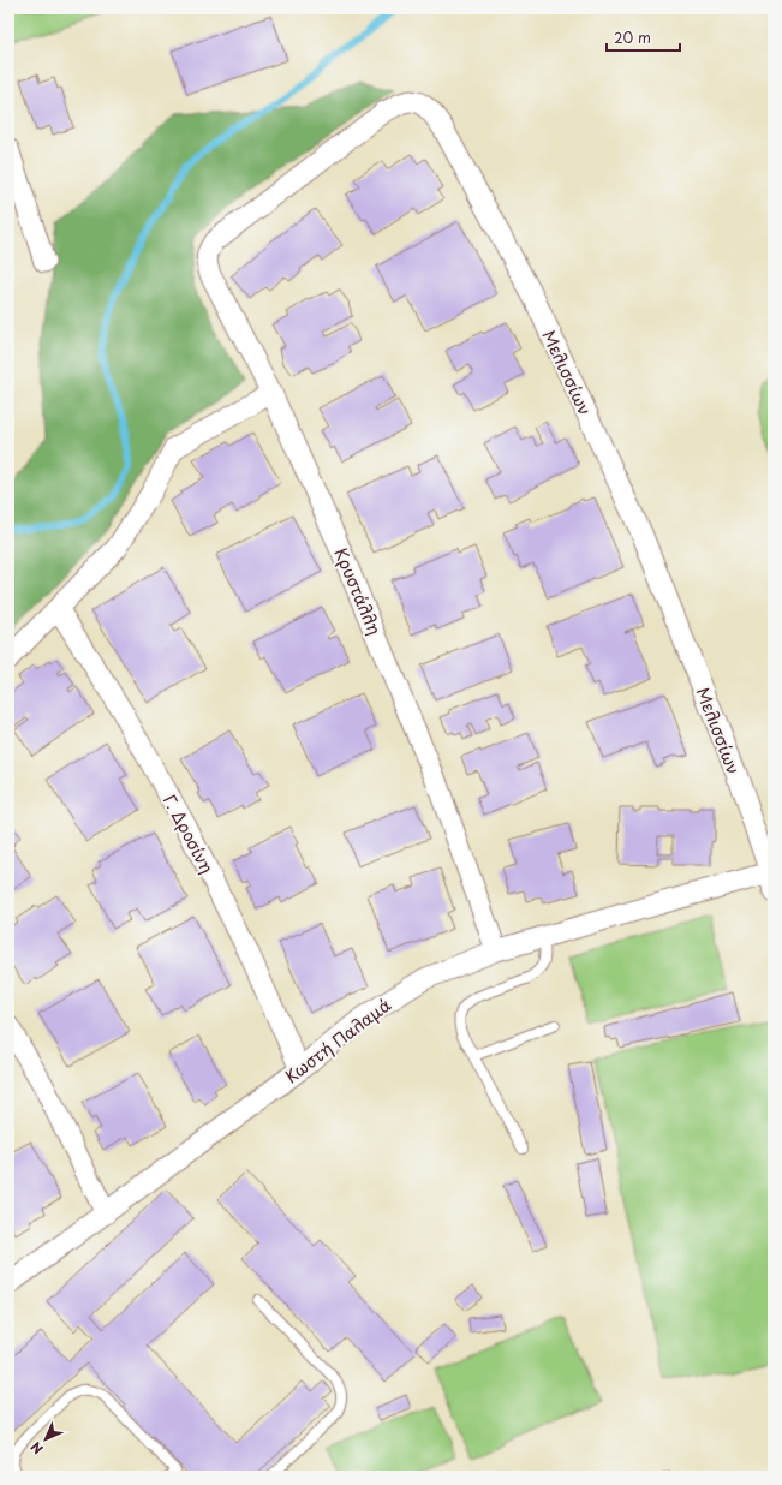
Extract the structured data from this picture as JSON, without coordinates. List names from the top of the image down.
{
  "streets": {
    "street": [
      "Μελισσίων",
      "Κρυστάλλη",
      "Γ. Δροσίνη",
      "Κωστή Παλαμά"
    ]
  },
  "crossings": [
    ["Μελισσίων", "Κρυστάλλη"],
    ["Μελισσίων", "Κωστή Παλαμά"],
    ["Κρυστάλλη", "Κωστή Παλαμά"],
    ["Γ. Δροσίνη", "Κωστή Παλαμά"]
  ],
  "scale_bar": "20 m",
  "north": "bottom left"
}
